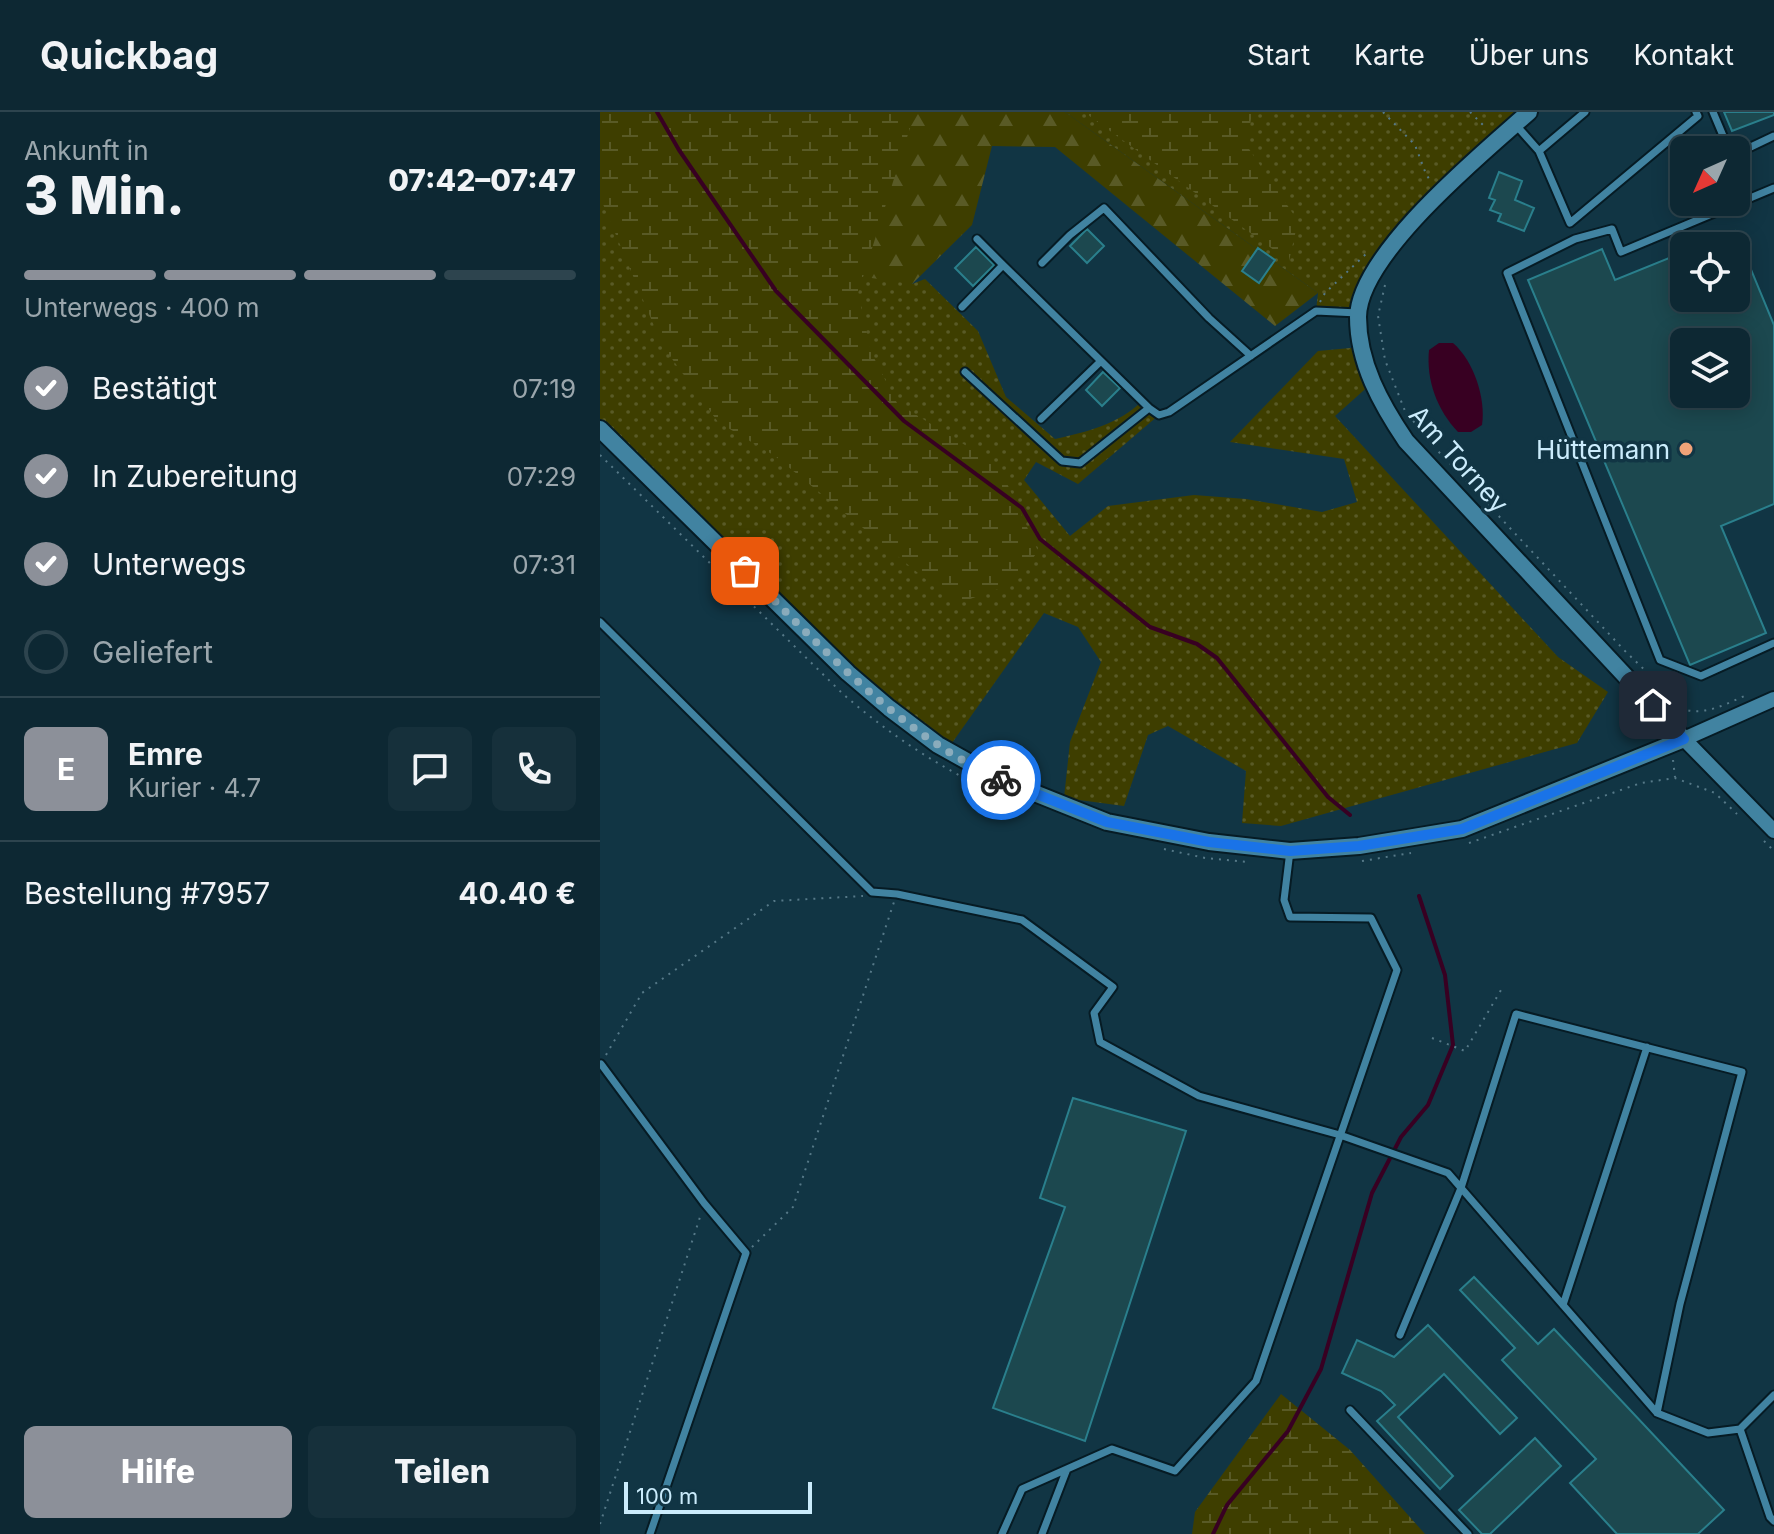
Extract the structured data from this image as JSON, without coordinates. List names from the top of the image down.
{
  "streets": {
    "street": ["Am Torney"]
  },
  "places": ["Hüttemann"],
  "scale_bar": "100 m",
  "north": "bottom left",
  "page": {
    "header": "Quickbag",
    "nav": [
      "Start",
      "Karte",
      "Über uns",
      "Kontakt"
    ],
    "heading": ["3 Min.", "Ankunft in", "07:42–07:47"],
    "panel": [
      "Emre",
      "Kurier · 4.7",
      "Bestellung #7957",
      "40.40 €"
    ],
    "bar": "Unterwegs · 400 m",
    "list": [
      ["Bestätigt", "07:19"],
      ["In Zubereitung", "07:29"],
      ["Unterwegs", "07:31"],
      "Geliefert"
    ],
    "round": "E",
    "buttons": ["Hilfe", "Teilen"],
    "scale": "100 m"
  }
}
